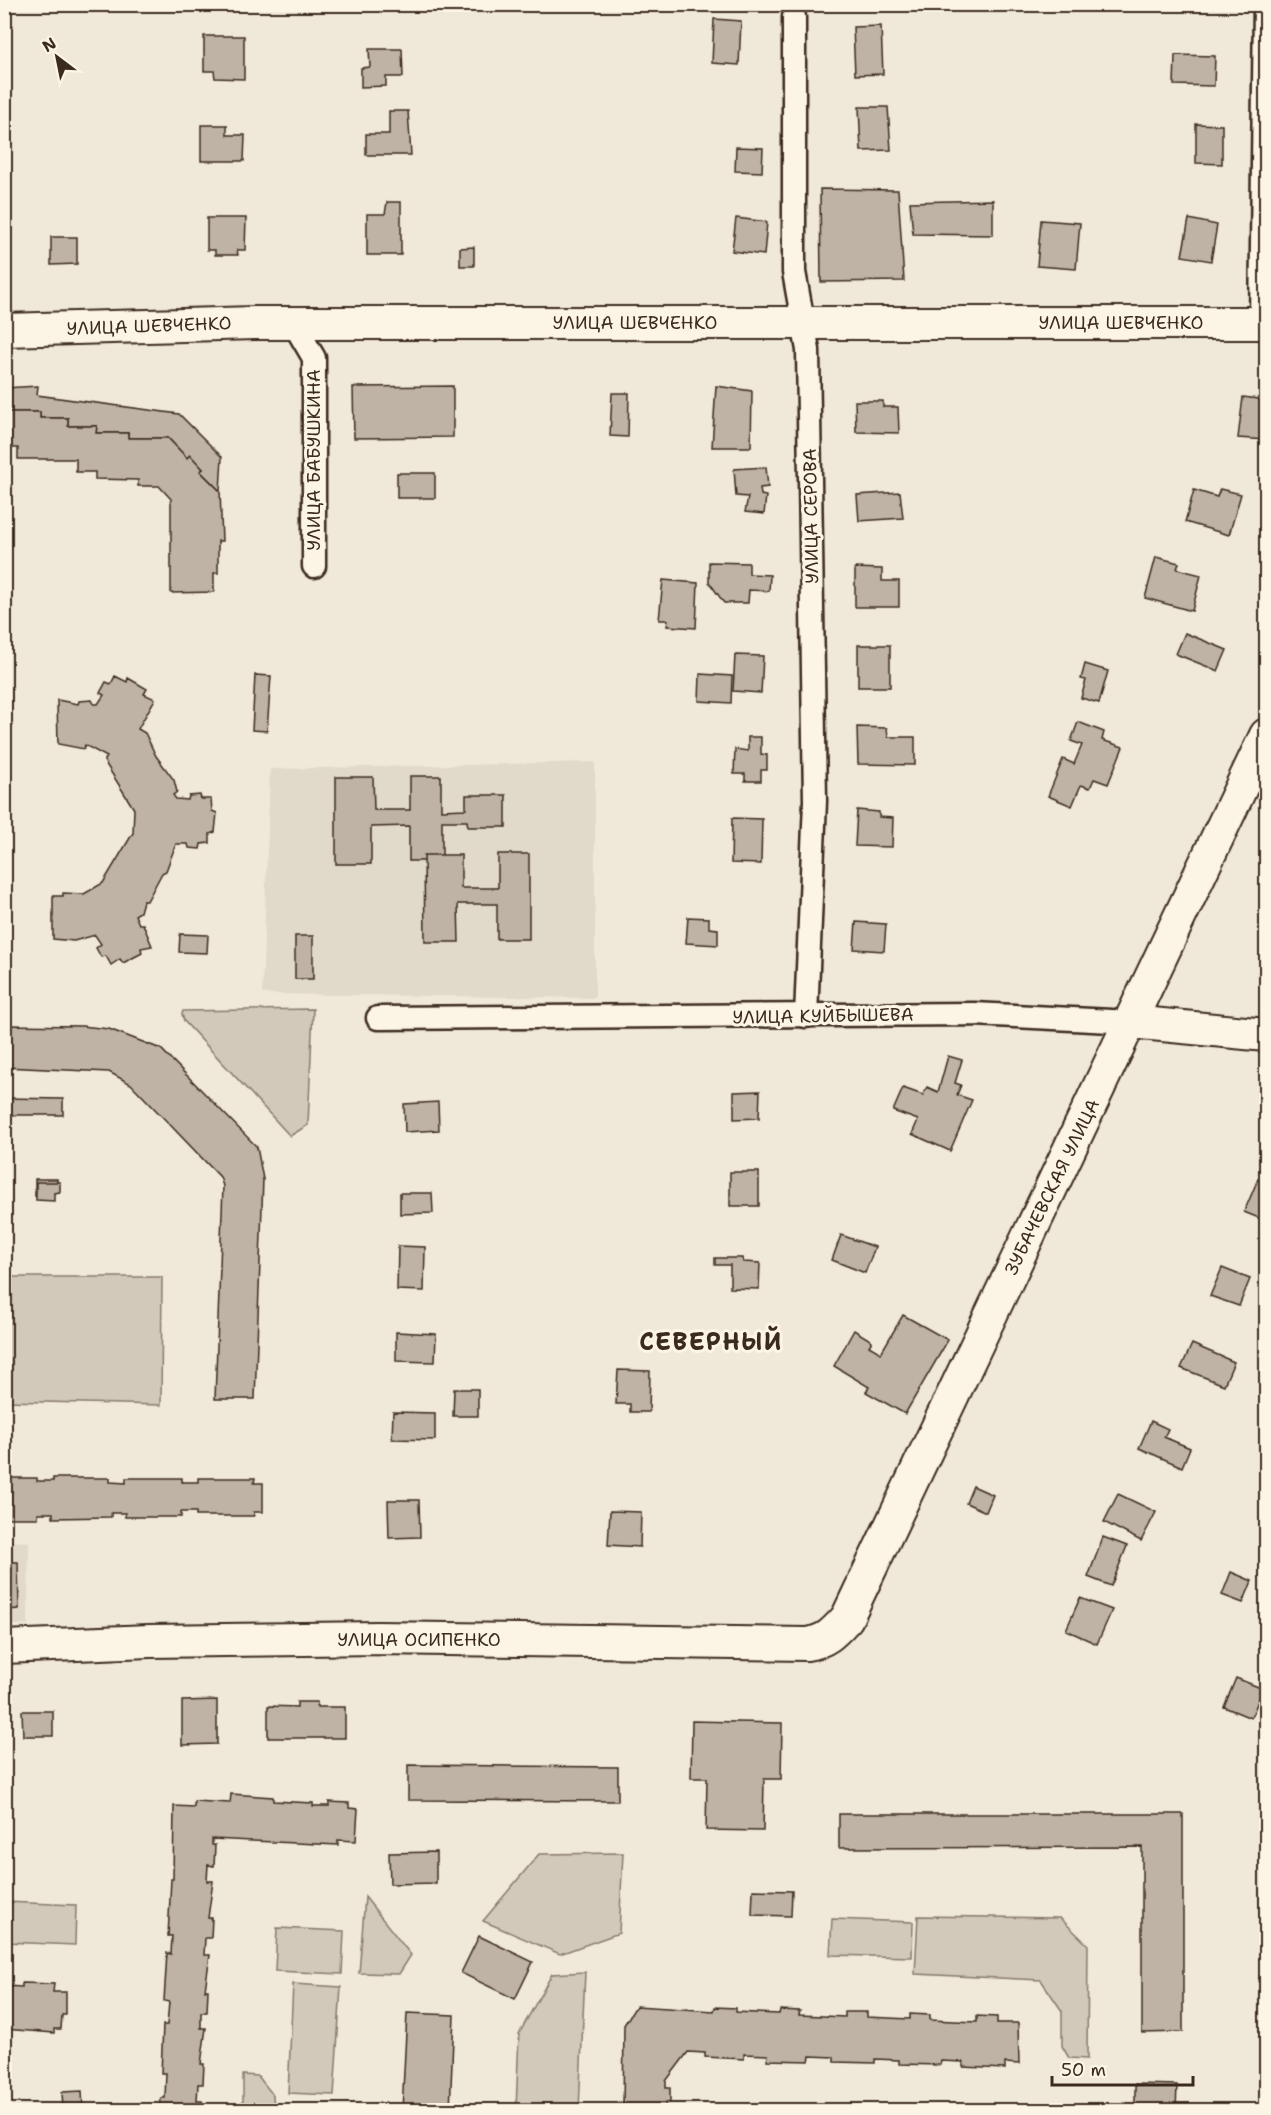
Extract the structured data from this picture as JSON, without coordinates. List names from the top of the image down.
{
  "streets": {
    "street": [
      "УЛИЦА ШЕВЧЕНКО",
      "УЛИЦА БАБУШКИНА",
      "УЛИЦА СЕРОВА",
      "УЛИЦА КУЙБЫШЕВА",
      "ЗУБАЧЕВСКАЯ УЛИЦА",
      "УЛИЦА ОСИПЕНКО"
    ]
  },
  "crossings": [
    ["УЛИЦА ШЕВЧЕНКО", "УЛИЦА БАБУШКИНА"],
    ["УЛИЦА ШЕВЧЕНКО", "УЛИЦА СЕРОВА"],
    ["УЛИЦА СЕРОВА", "УЛИЦА КУЙБЫШЕВА"],
    ["УЛИЦА КУЙБЫШЕВА", "ЗУБАЧЕВСКАЯ УЛИЦА"],
    ["ЗУБАЧЕВСКАЯ УЛИЦА", "УЛИЦА ОСИПЕНКО"]
  ],
  "districts": ["СЕВЕРНЫЙ"],
  "scale_bar": "50 m",
  "north": "top left"
}
